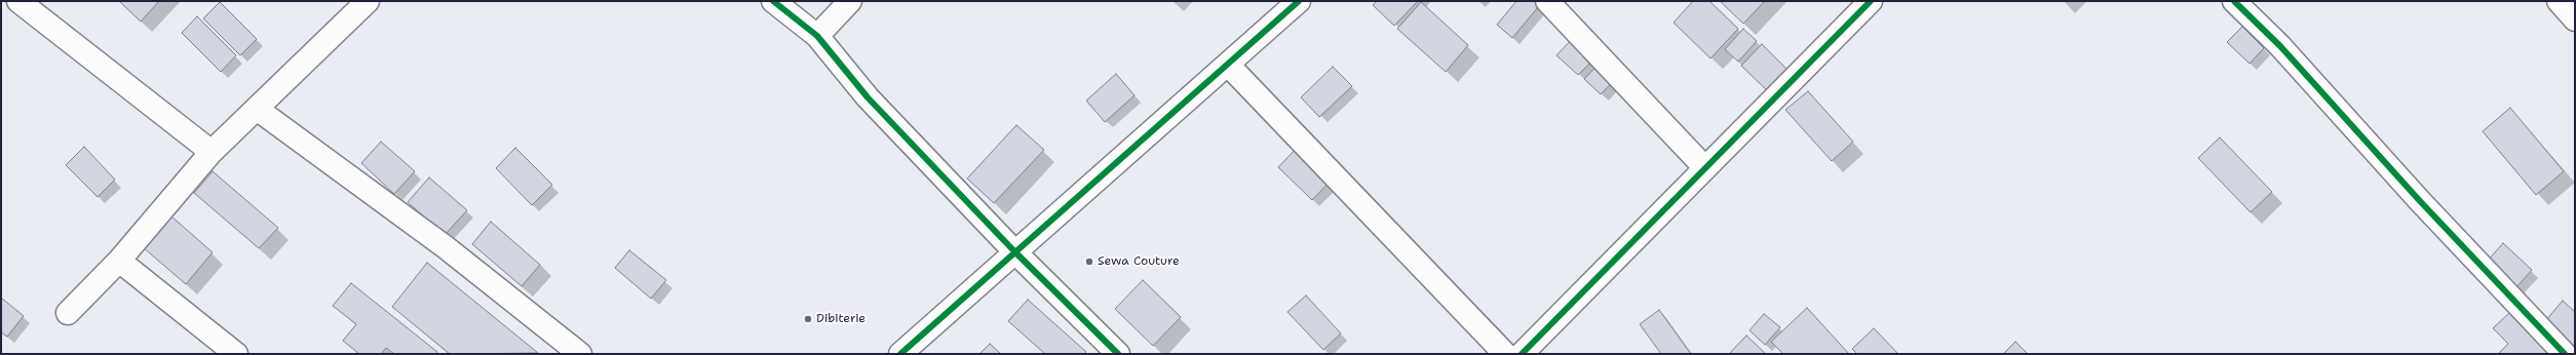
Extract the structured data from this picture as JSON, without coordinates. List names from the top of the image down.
{
  "places": ["Sewa Couture", "Dibiterie"]
}
